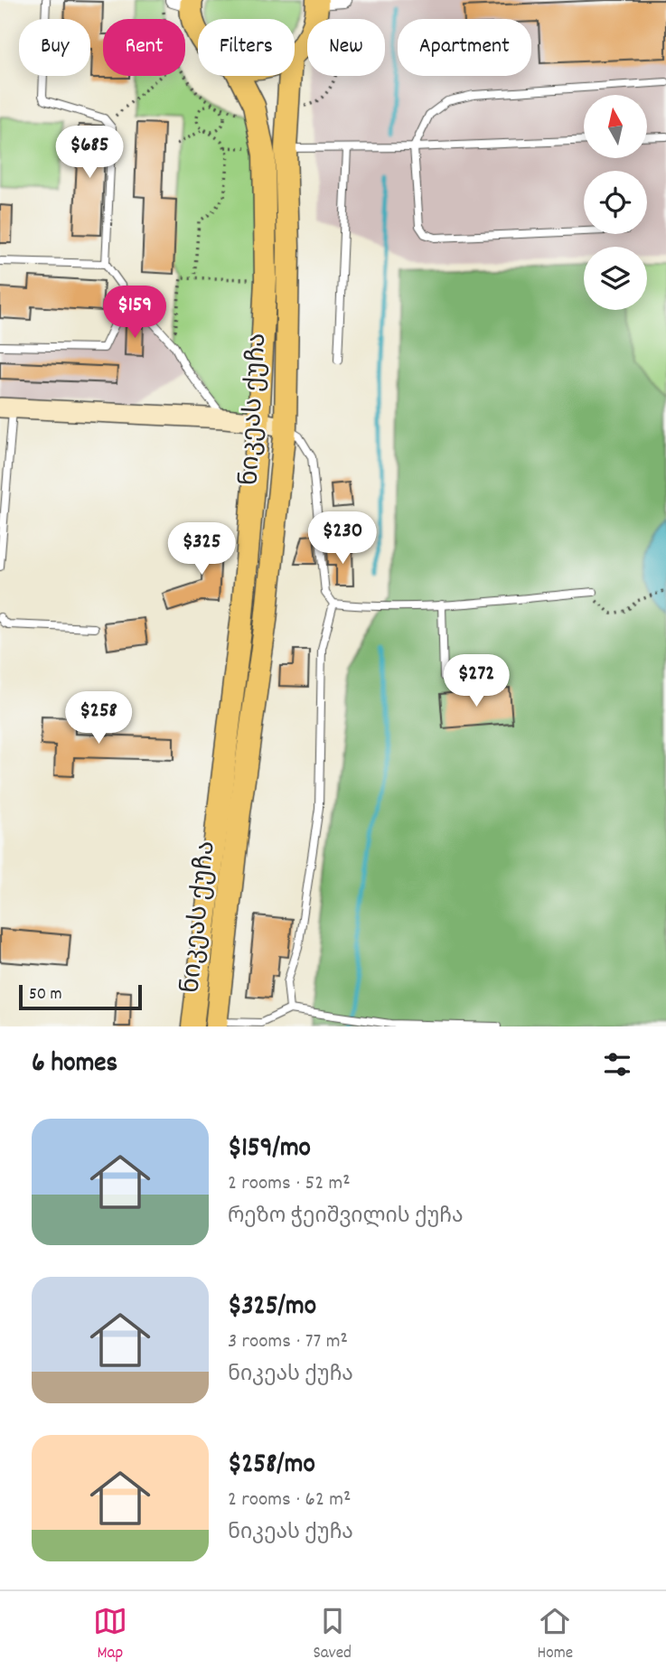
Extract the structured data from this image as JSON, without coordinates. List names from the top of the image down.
{
  "streets": {
    "main road": ["ნიკეას ქუჩა"]
  },
  "scale_bar": "50 m",
  "north": "top",
  "page": {
    "chip": [
      "Buy",
      "Rent",
      "Filters",
      "New",
      "Apartment"
    ],
    "price": [
      "$685",
      "$159",
      "$230",
      "$325",
      "$272",
      "$258"
    ],
    "scale": "50 m",
    "heading": "6 homes",
    "list": [
      {
        "name": "$159/mo",
        "note": "2 rooms · 52 m² · რეზო ჭეიშვილის ქუჩა"
      },
      {
        "name": "$325/mo",
        "note": "3 rooms · 77 m² · ნიკეას ქუჩა"
      },
      {
        "name": "$258/mo",
        "note": "2 rooms · 62 m² · ნიკეას ქუჩა"
      }
    ],
    "tabs": ["Map", "Saved", "Home"]
  }
}
